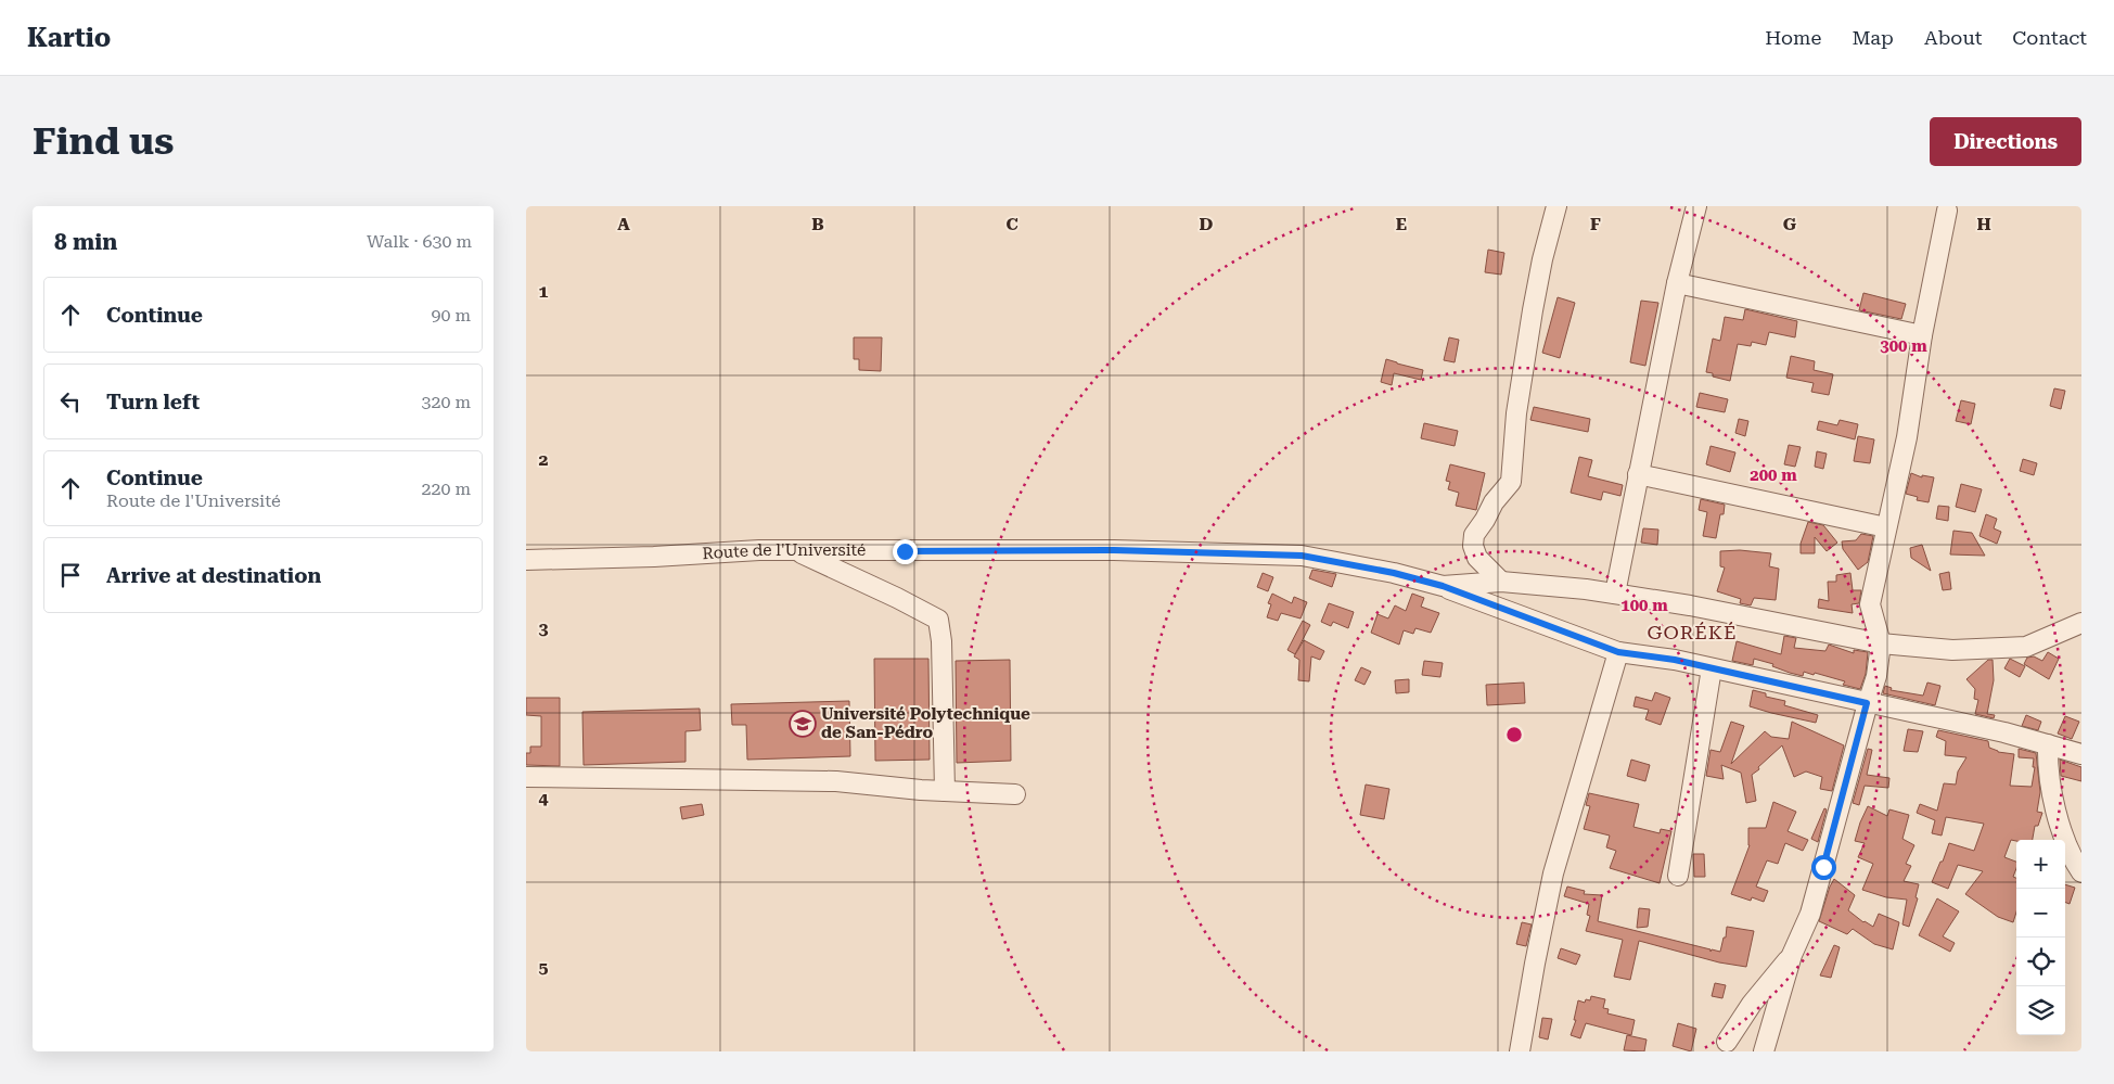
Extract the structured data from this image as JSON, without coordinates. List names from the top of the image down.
{
  "streets": {
    "street": ["Route de l'Université"]
  },
  "districts": ["GORÉKÉ"],
  "places": {
    "school or university": ["Université Polytechnique de San-Pédro"]
  },
  "page": {
    "header": "Kartio",
    "nav": [
      "Home",
      "Map",
      "About",
      "Contact"
    ],
    "buttons": "Directions",
    "title": "Find us",
    "heading": ["8 min", "Walk · 630 m"],
    "list": [
      ["Continue", "90 m"],
      ["Turn left", "320 m"],
      ["Continue", "Route de l'Université", "220 m"],
      "Arrive at destination"
    ],
    "map_buttons": ["+", "−"]
  },
  "grid": {
    "columns": [
      "A",
      "B",
      "C",
      "D",
      "E",
      "F",
      "G",
      "H"
    ],
    "rows": [
      "1",
      "2",
      "3",
      "4",
      "5"
    ]
  },
  "rings": ["300 m", "200 m", "100 m"]
}
